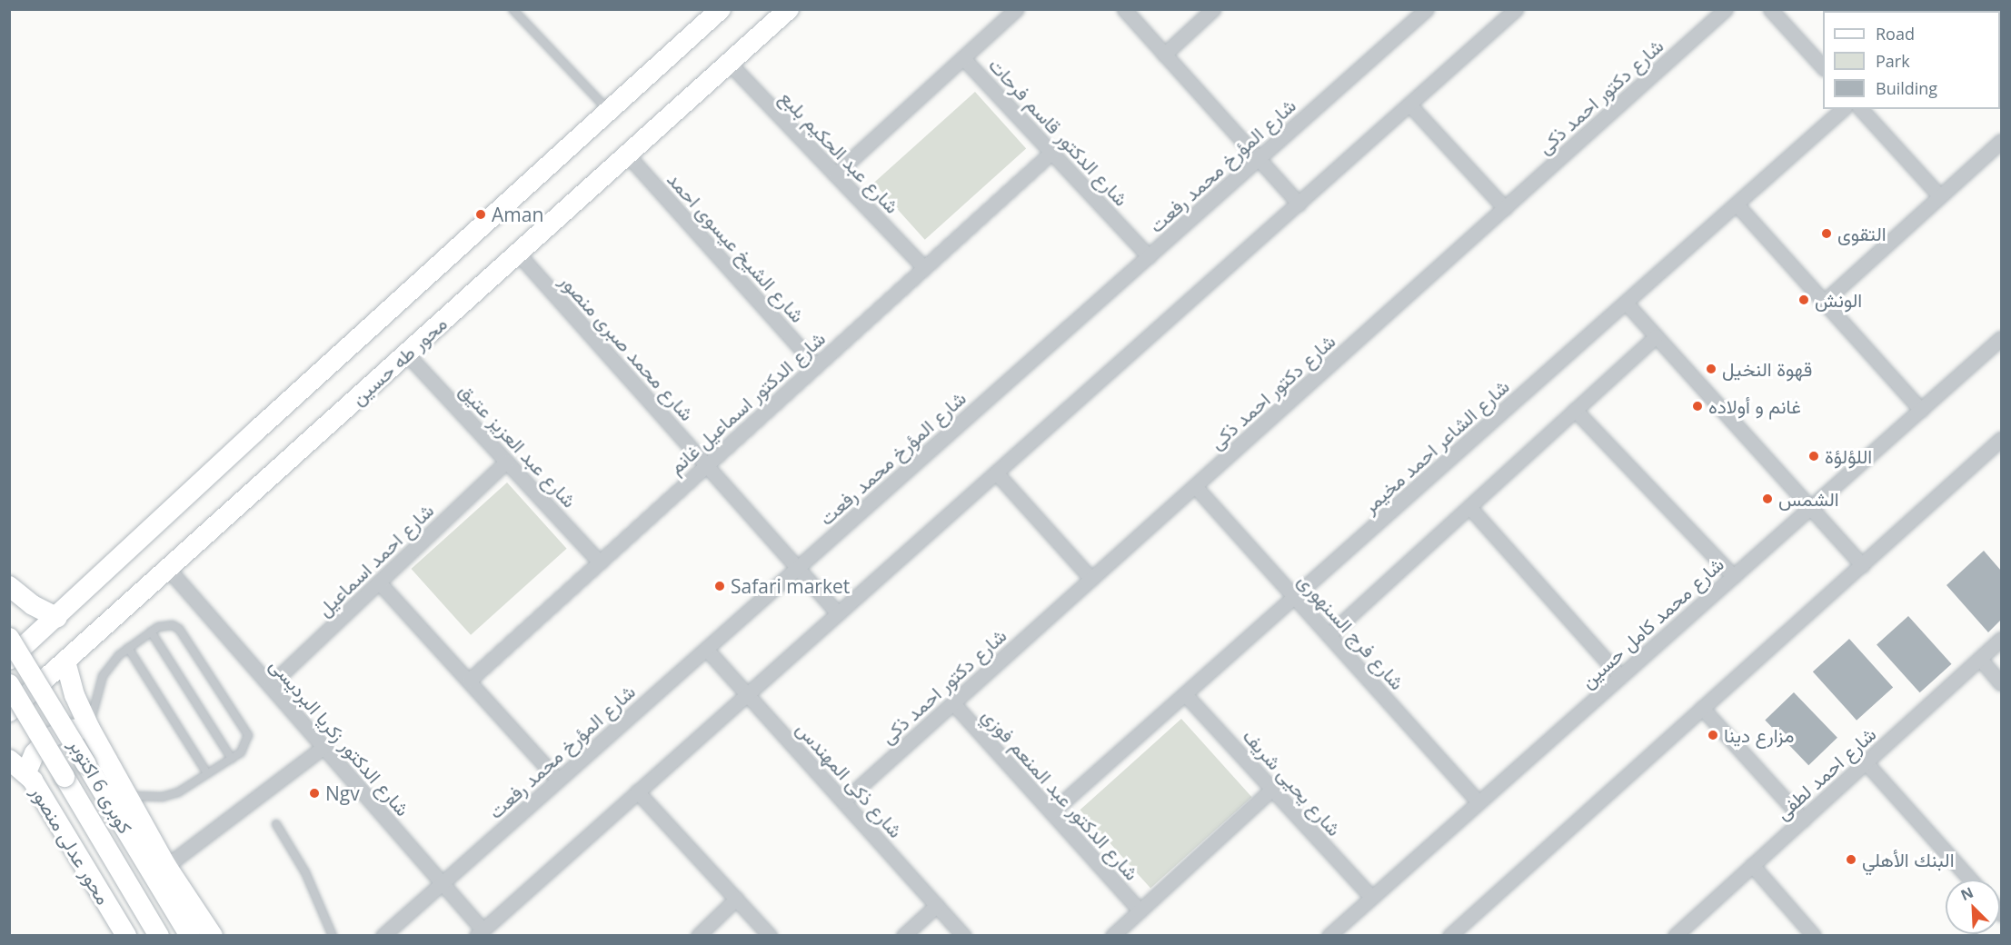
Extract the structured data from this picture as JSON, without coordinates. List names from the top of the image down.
{
  "streets": {
    "street": [
      "شارع دكتور احمد ذكى",
      "شارع الدكتور قاسم فرحات",
      "شارع عبد الحكيم بلبع",
      "شارع المؤرخ محمد رفعت",
      "شارع الشيخ عيسوى احمد",
      "شارع محمد صبرى منصور",
      "محور طه حسين",
      "شارع الدكتور اسماعيل غانم",
      "شارع عبد العزيز عتيق",
      "شارع الشاعر احمد مخيمر",
      "شارع احمد اسماعيل",
      "شارع محمد كامل حسين",
      "شارع فرج السنهورى",
      "شارع الدكتور زكريا البرديسى",
      "شارع احمد لطفى",
      "شارع ذكى المهندس",
      "شارع يحيى شريف",
      "كوبرى 6 اكتوبر",
      "شارع الدكتور عبد المنعم فوزي",
      "محور عدلى منصور"
    ]
  },
  "crossings": [
    ["شارع دكتور احمد ذكى", "شارع فرج السنهورى"],
    ["شارع دكتور احمد ذكى", "شارع ذكى المهندس"],
    ["شارع دكتور احمد ذكى", "شارع الدكتور عبد المنعم فوزي"],
    ["شارع الدكتور قاسم فرحات", "شارع المؤرخ محمد رفعت"],
    ["شارع الدكتور قاسم فرحات", "شارع الدكتور اسماعيل غانم"],
    ["شارع عبد الحكيم بلبع", "محور طه حسين"],
    ["شارع عبد الحكيم بلبع", "شارع الدكتور اسماعيل غانم"],
    ["شارع المؤرخ محمد رفعت", "شارع محمد صبرى منصور"],
    ["شارع المؤرخ محمد رفعت", "شارع الدكتور زكريا البرديسى"],
    ["شارع المؤرخ محمد رفعت", "شارع ذكى المهندس"],
    ["شارع الشيخ عيسوى احمد", "محور طه حسين"],
    ["شارع الشيخ عيسوى احمد", "شارع الدكتور اسماعيل غانم"],
    ["شارع محمد صبرى منصور", "محور طه حسين"],
    ["شارع محمد صبرى منصور", "شارع الدكتور اسماعيل غانم"],
    ["محور طه حسين", "شارع عبد العزيز عتيق"],
    ["محور طه حسين", "شارع الدكتور زكريا البرديسى"],
    ["شارع الدكتور اسماعيل غانم", "شارع عبد العزيز عتيق"],
    ["شارع عبد العزيز عتيق", "شارع احمد اسماعيل"],
    ["شارع الشاعر احمد مخيمر", "شارع فرج السنهورى"],
    ["شارع الشاعر احمد مخيمر", "شارع يحيى شريف"],
    ["شارع الشاعر احمد مخيمر", "شارع الدكتور عبد المنعم فوزي"],
    ["شارع احمد اسماعيل", "شارع الدكتور زكريا البرديسى"],
    ["شارع محمد كامل حسين", "شارع فرج السنهورى"],
    ["شارع محمد كامل حسين", "شارع يحيى شريف"]
  ],
  "places": [
    "Aman",
    "التقوى",
    "الونش",
    "قهوة النخيل",
    "غانم و أولاده",
    "اللؤلؤة",
    "الشمس",
    "Safari market",
    "مزارع دينا",
    "Ngv",
    "البنك الأهلي"
  ],
  "legend": ["Road", "Park", "Building"],
  "north": "top left"
}
